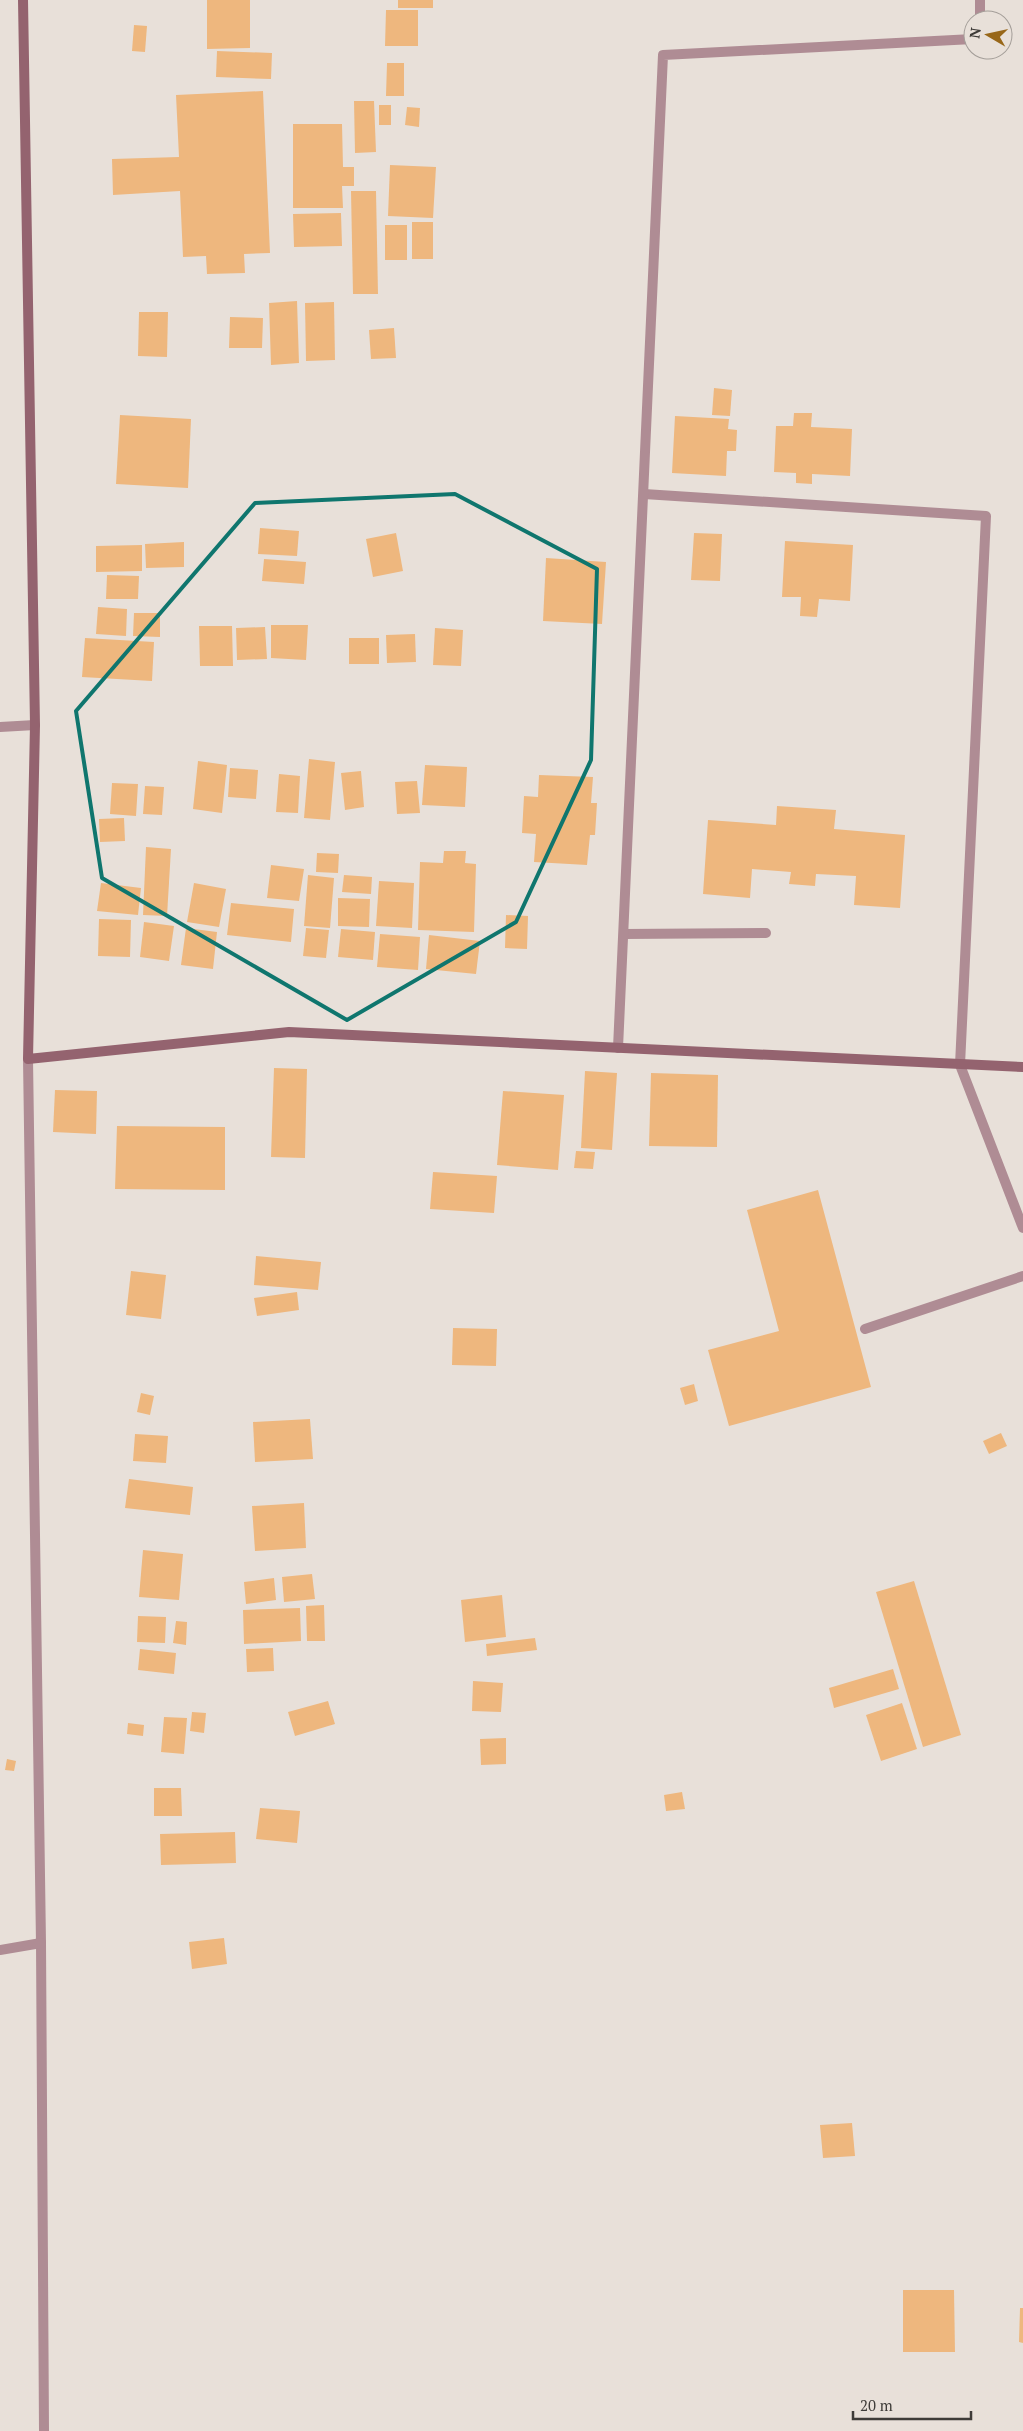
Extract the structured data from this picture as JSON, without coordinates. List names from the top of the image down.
{
  "scale_bar": "20 m",
  "north": "left"
}
